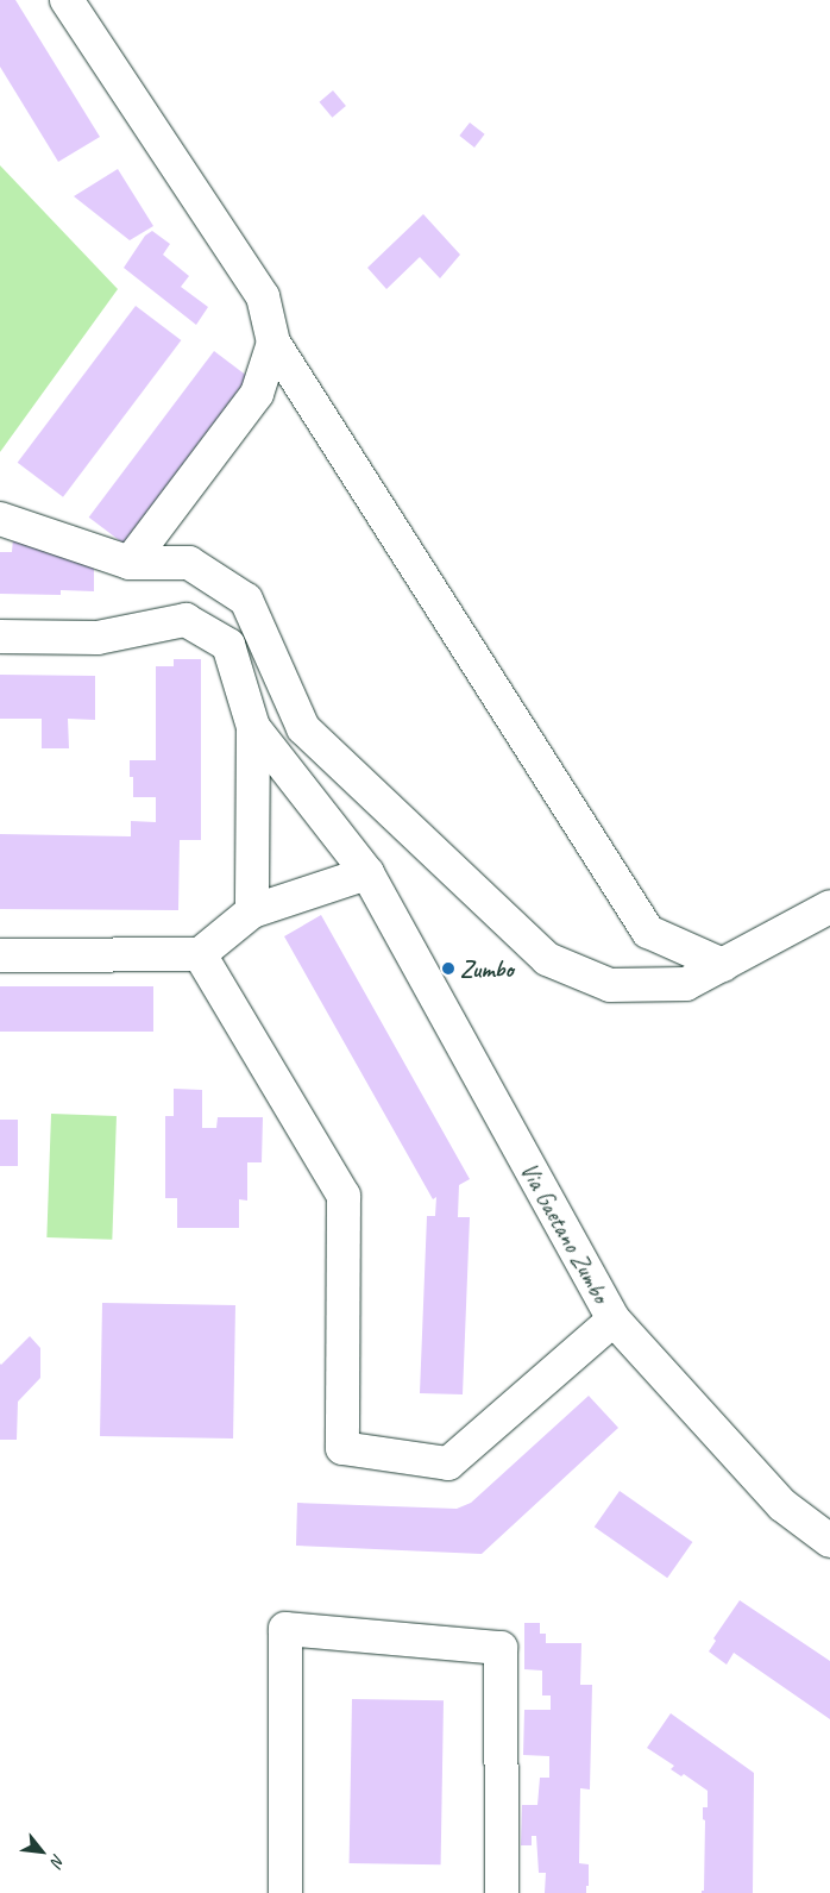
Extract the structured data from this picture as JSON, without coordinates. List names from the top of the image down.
{
  "streets": {
    "street": ["Via Gaetano Zumbo"]
  },
  "places": ["Zumbo"],
  "north": "bottom right"
}
